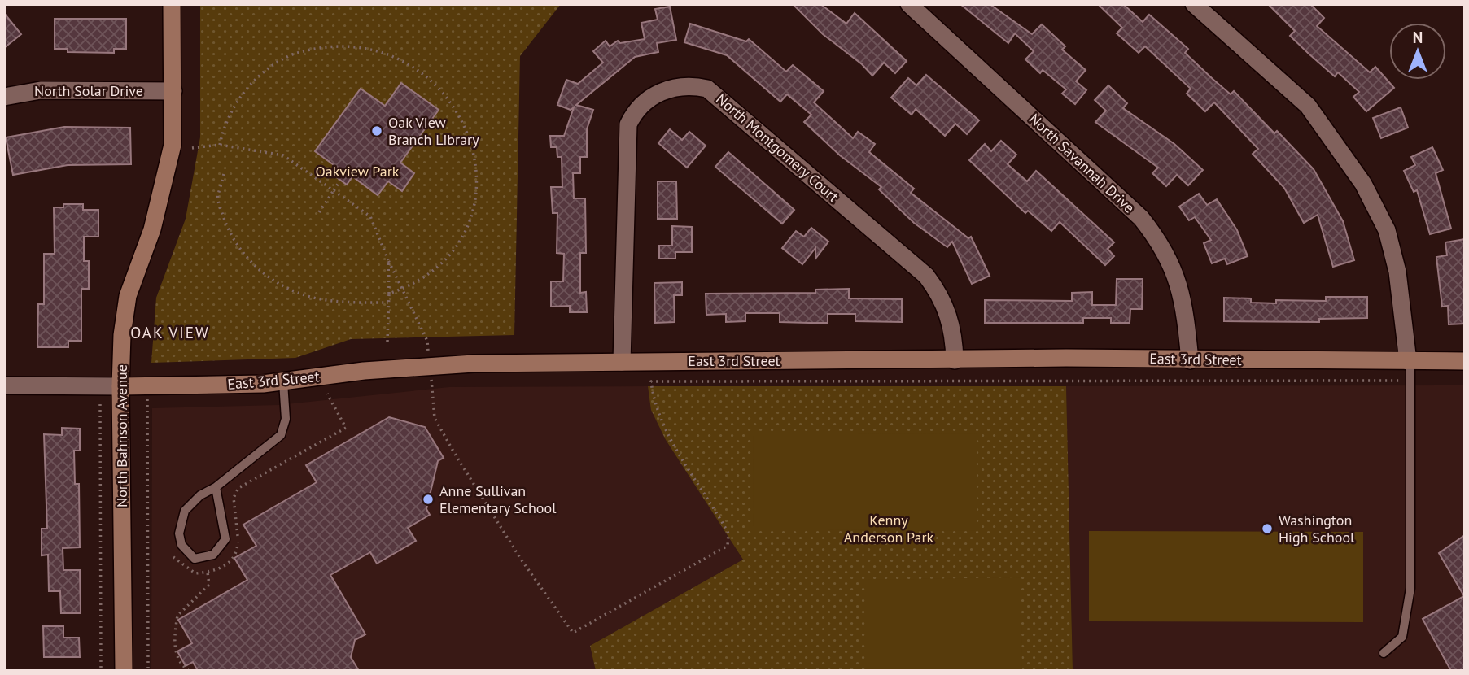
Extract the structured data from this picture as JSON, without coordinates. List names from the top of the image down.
{
  "streets": {
    "street": [
      "North Solar Drive",
      "North Montgomery Court",
      "North Savannah Drive",
      "East 3rd Street",
      "North Bahnson Avenue"
    ]
  },
  "crossings": [
    ["North Solar Drive", "North Bahnson Avenue"],
    ["North Montgomery Court", "East 3rd Street"],
    ["North Savannah Drive", "East 3rd Street"],
    ["East 3rd Street", "North Bahnson Avenue"]
  ],
  "districts": ["OAK VIEW"],
  "parks": ["Oakview Park", "Kenny Anderson Park"],
  "places": ["Oak View Branch Library", "Anne Sullivan Elementary School", "Washington High School"],
  "north": "top"
}
